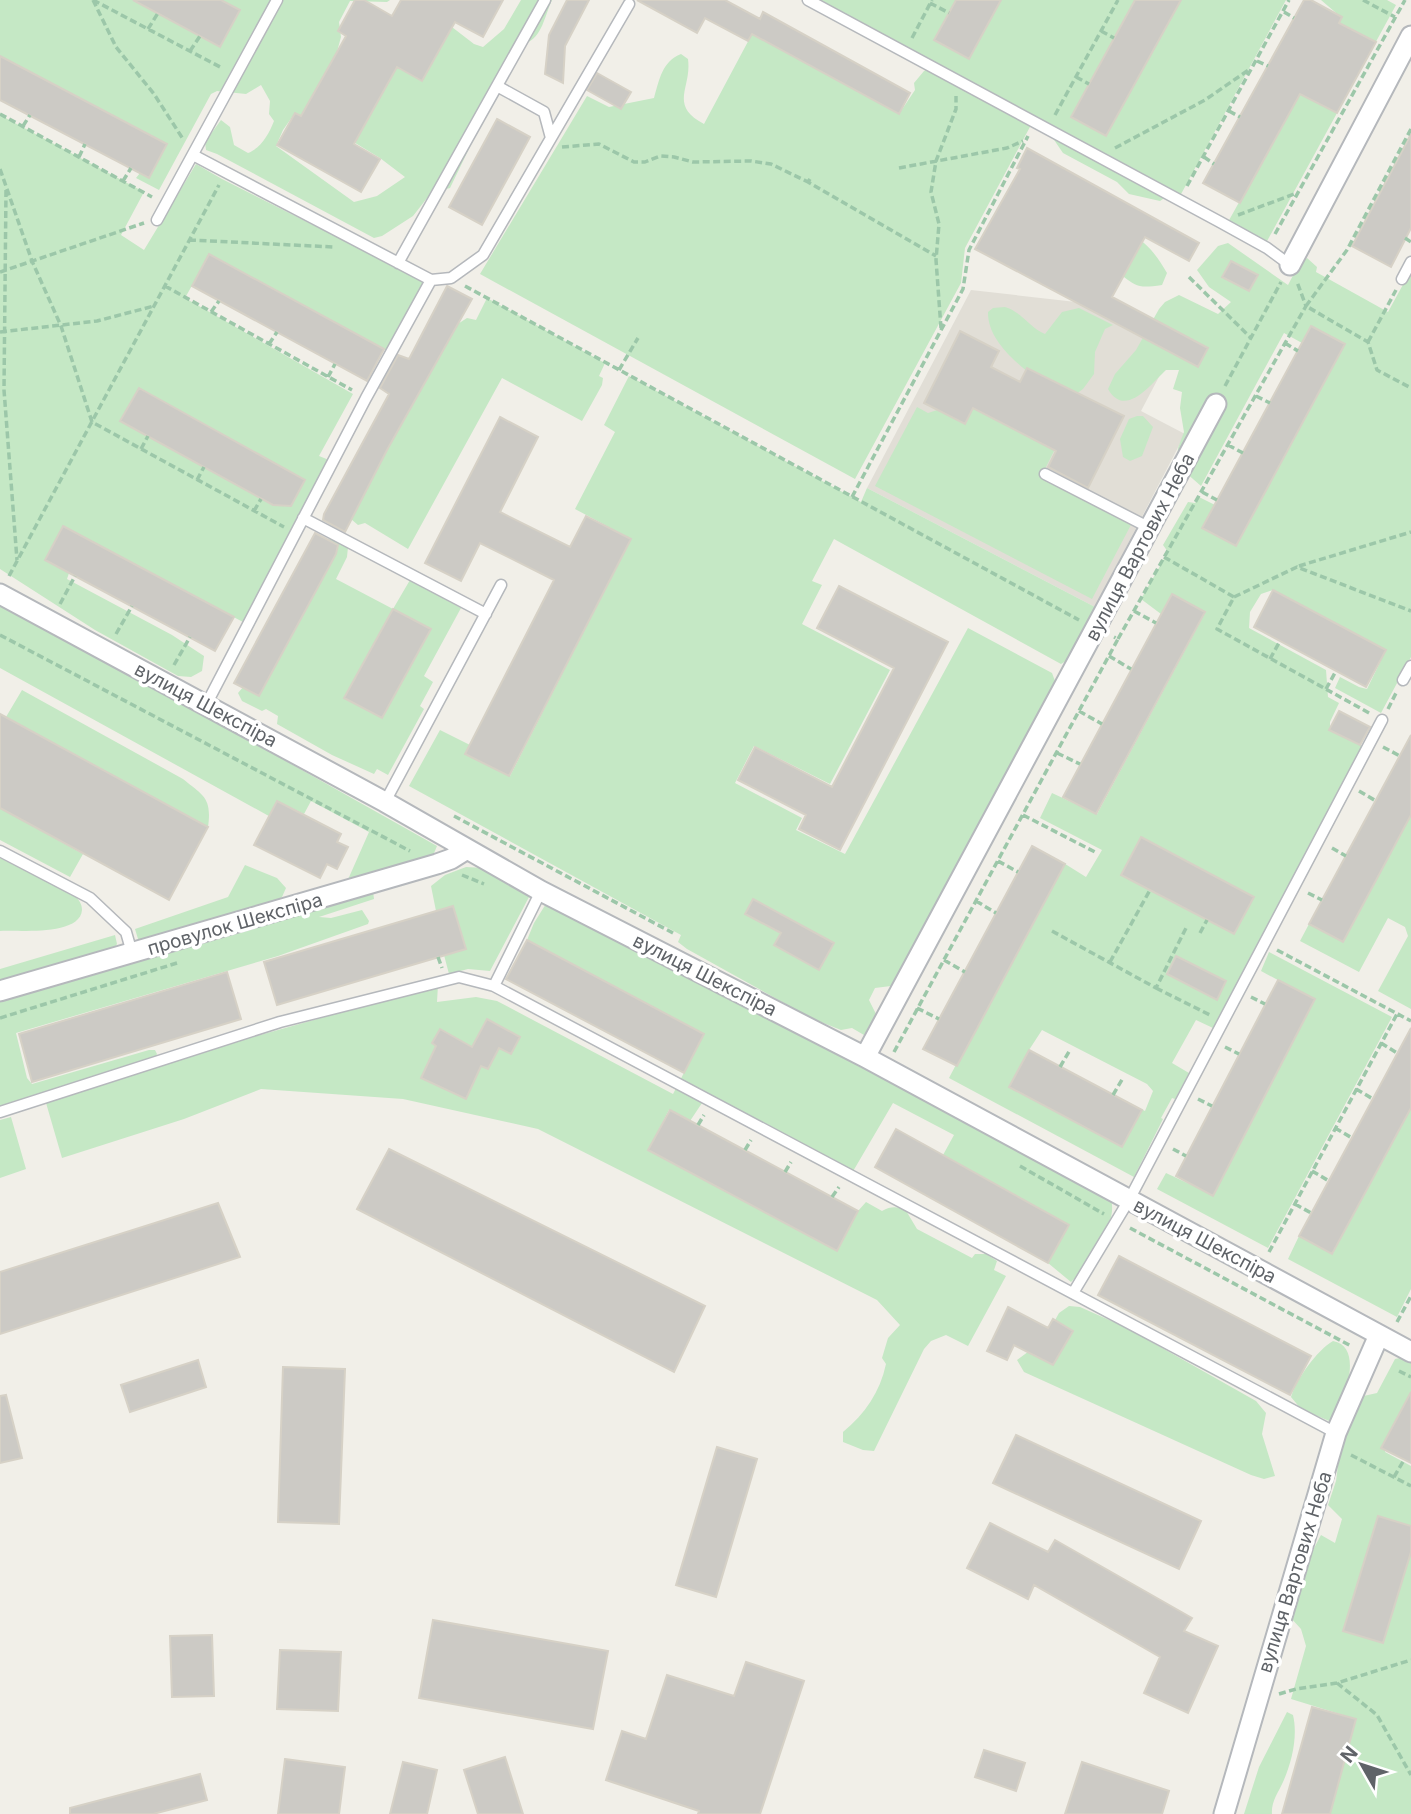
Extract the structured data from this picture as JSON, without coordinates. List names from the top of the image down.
{
  "streets": {
    "street": ["вулиця Вартових Неба", "вулиця Шекспіра", "провулок Шекспіра"]
  },
  "crossings": [
    ["вулиця Вартових Неба", "вулиця Шекспіра"],
    ["вулиця Шекспіра", "провулок Шекспіра"]
  ],
  "north": "top left"
}
